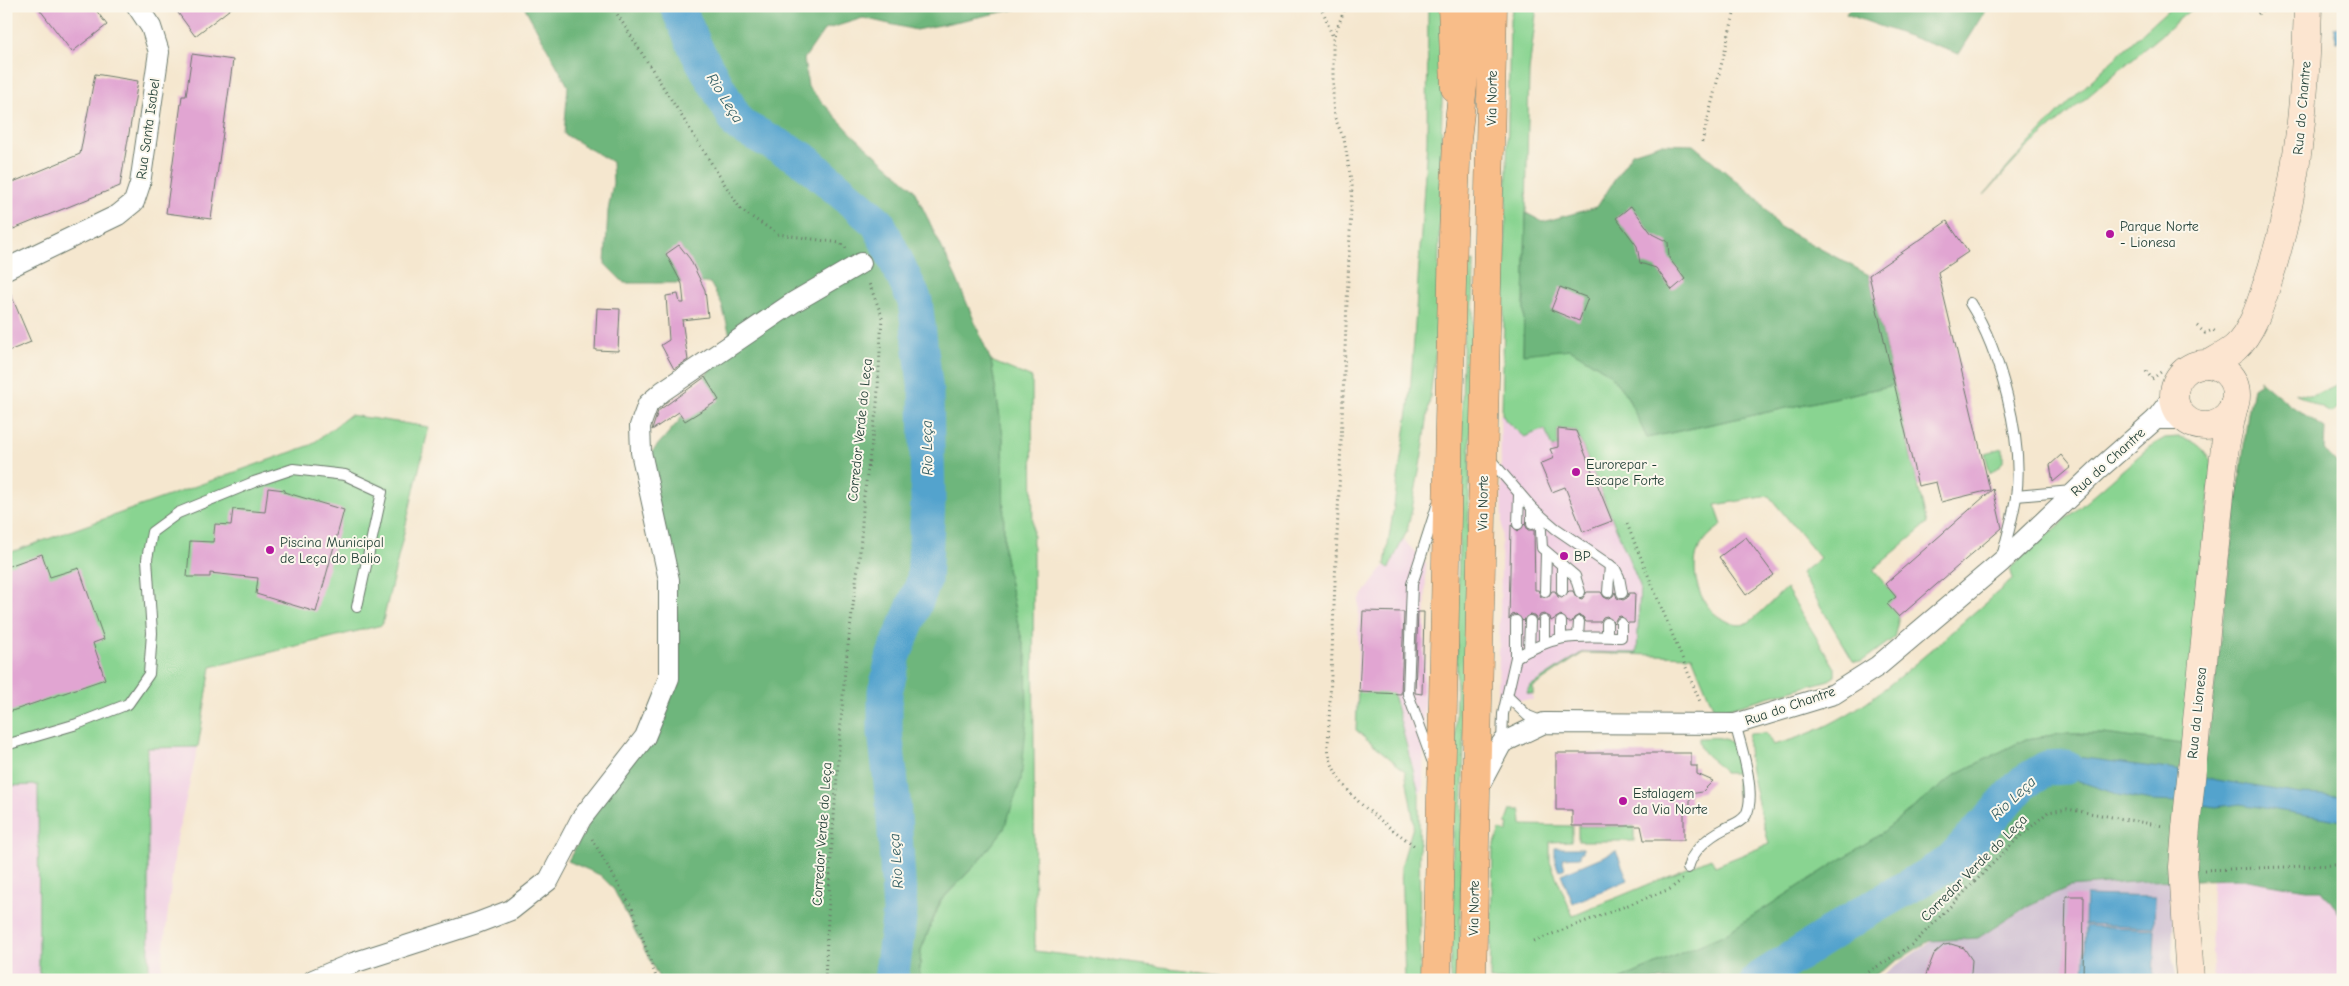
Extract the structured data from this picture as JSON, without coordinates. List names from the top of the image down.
{
  "streets": {
    "main road": ["Via Norte"],
    "street": ["Rua do Chantre", "Rua Santa Isabel", "Rua da Lionesa"],
    "path": ["Corredor Verde do Leça"]
  },
  "crossings": [
    ["Rua do Chantre", "Rua da Lionesa"],
    ["Corredor Verde do Leça", "Rua da Lionesa"]
  ],
  "water": ["Rio Leça"],
  "places": [
    "Parque Norte - Lionesa",
    "Eurorepar - Escape Forte",
    "Piscina Municipal de Leça do Balio",
    "BP",
    "Estalagem da Via Norte"
  ]
}
